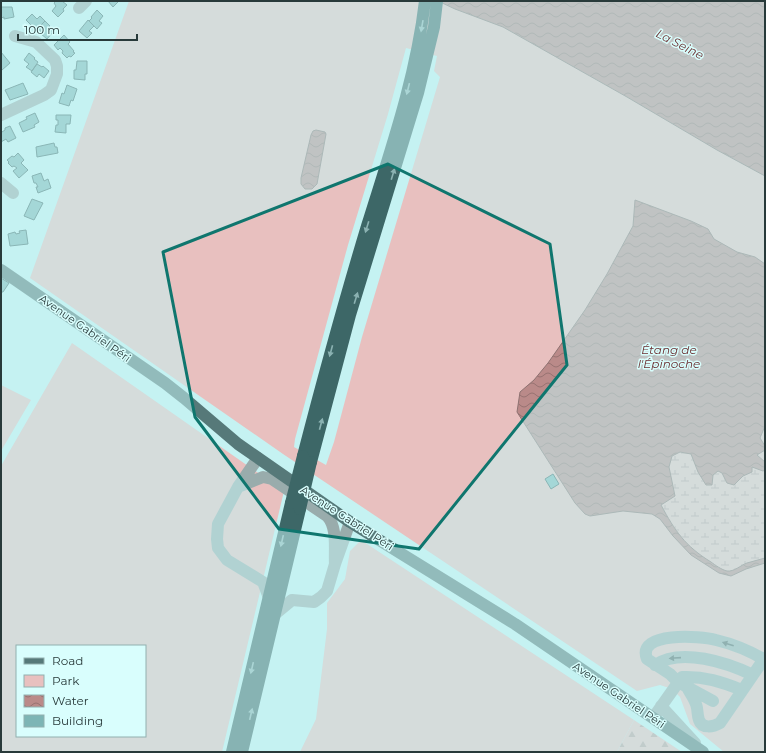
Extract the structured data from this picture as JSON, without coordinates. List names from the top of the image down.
{
  "streets": {
    "main road": ["Avenue Gabriel Péri"]
  },
  "water": ["La Seine", "Étang de l'Épinoche"],
  "legend": [
    "Road",
    "Park",
    "Water",
    "Building"
  ],
  "scale_bar": "100 m"
}
